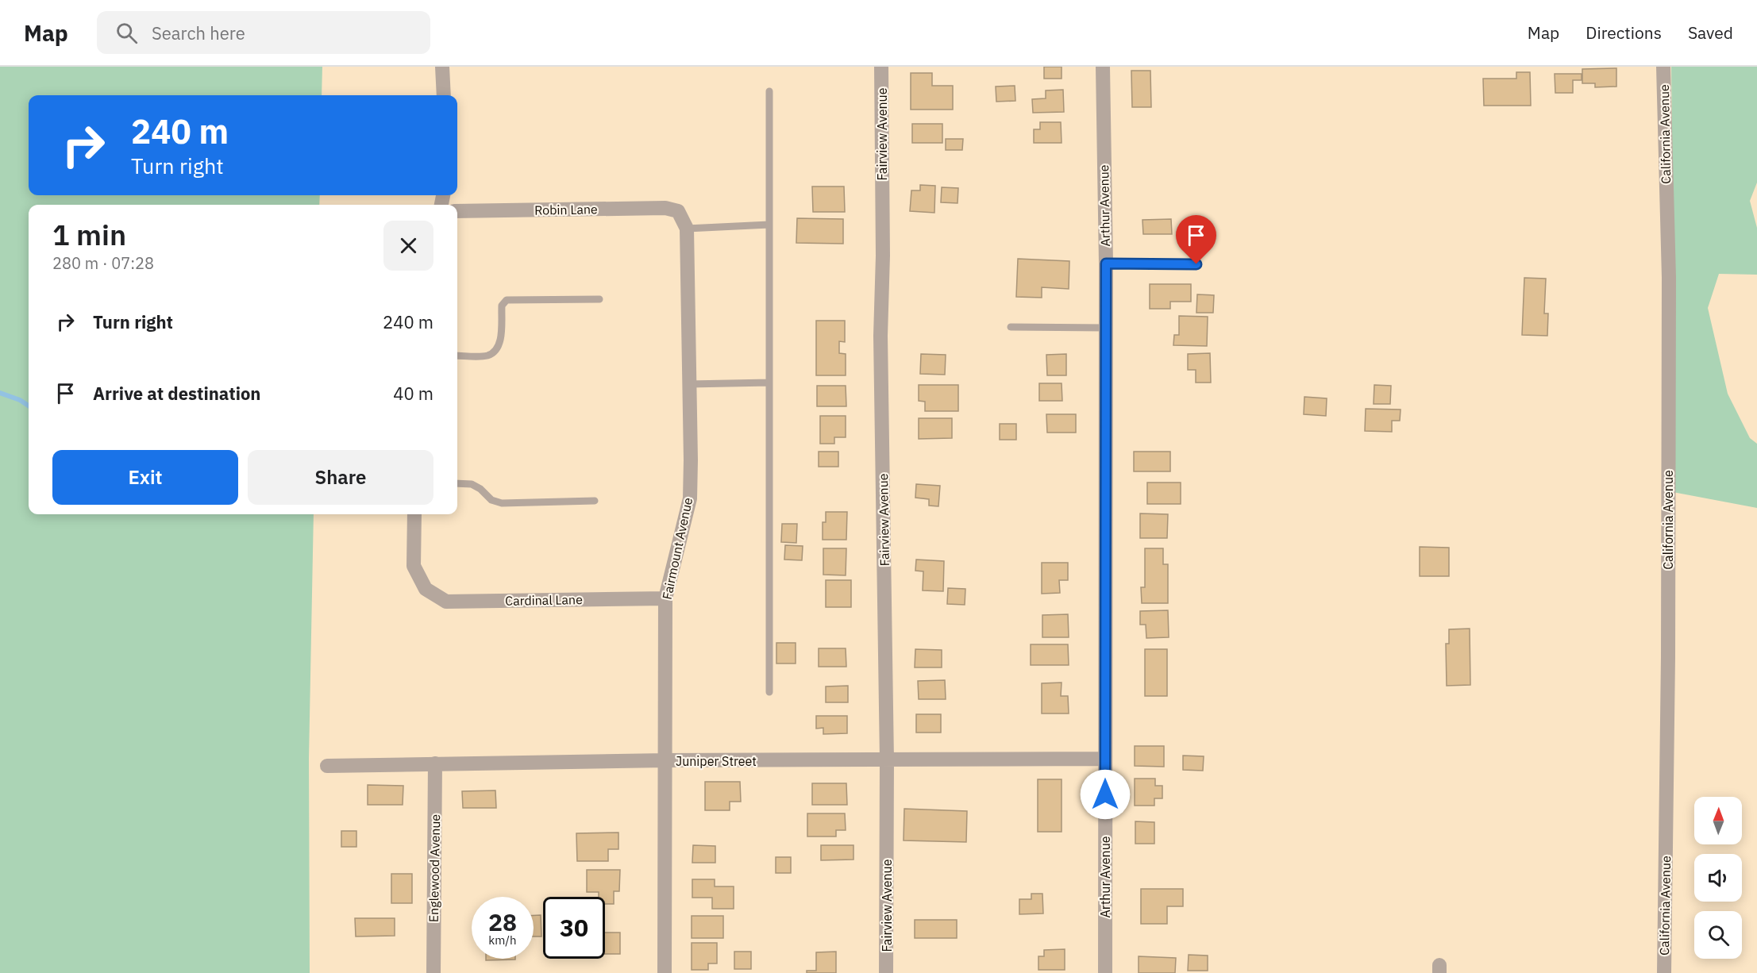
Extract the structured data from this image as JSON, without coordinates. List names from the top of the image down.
{
  "streets": {
    "street": [
      "Fairview Avenue",
      "California Avenue",
      "Arthur Avenue",
      "Robin Lane",
      "Fairmount Avenue",
      "Cardinal Lane",
      "Juniper Street",
      "Englewood Avenue"
    ]
  },
  "crossings": [
    ["Fairview Avenue", "Juniper Street"],
    ["Arthur Avenue", "Juniper Street"],
    ["Robin Lane", "Fairmount Avenue"],
    ["Fairmount Avenue", "Cardinal Lane"],
    ["Fairmount Avenue", "Juniper Street"],
    ["Juniper Street", "Englewood Avenue"]
  ],
  "north": "top",
  "page": {
    "header": "Map",
    "search": "Search here",
    "nav": ["Map", "Directions", "Saved"],
    "turn": ["240 m", "Turn right"],
    "heading": ["1 min", "280 m · 07:28"],
    "list": [
      {
        "name": "Turn right",
        "value": "240 m"
      },
      {
        "name": "Arrive at destination",
        "value": "40 m"
      }
    ],
    "buttons": ["Exit", "Share"],
    "speed": "28 km/h",
    "limit": "30"
  }
}
